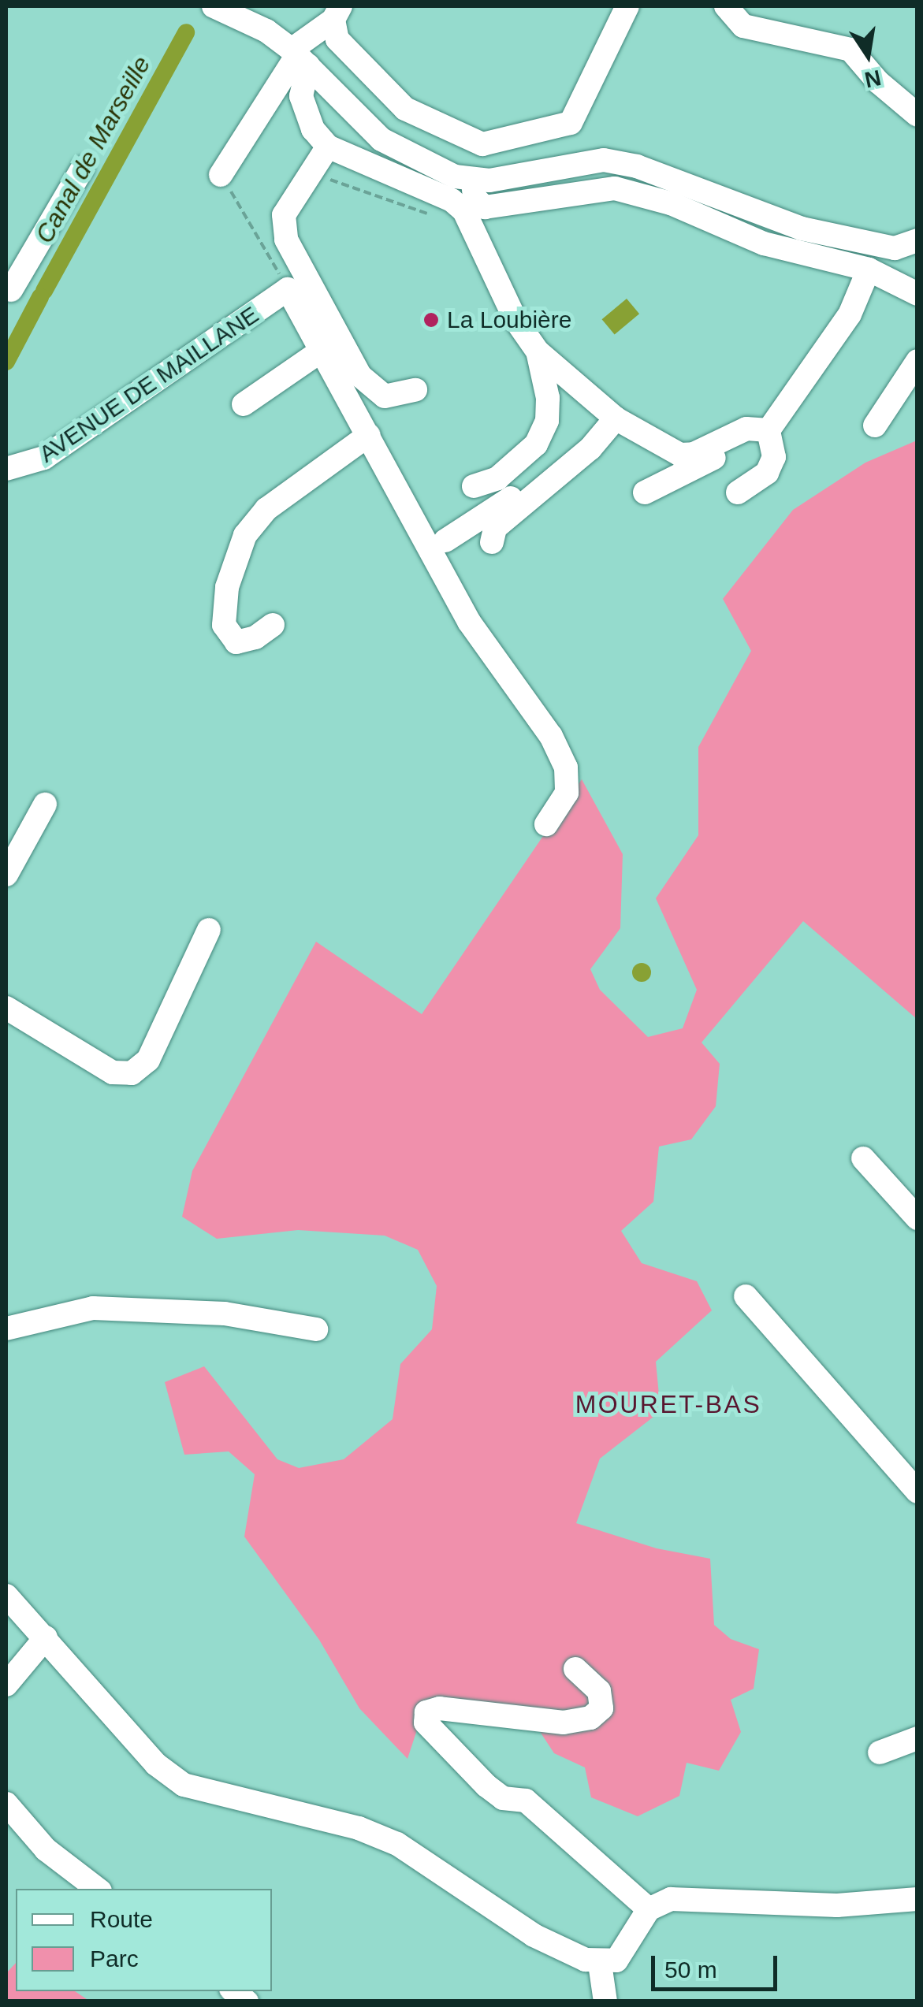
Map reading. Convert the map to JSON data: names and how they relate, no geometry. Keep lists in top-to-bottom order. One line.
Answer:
{"streets":{"street":["AVENUE DE MAILLANE"]},"districts":["MOURET-BAS"],"water":["Canal de Marseille"],"places":["La Loubière"],"legend":["Route","Parc"],"scale_bar":"50 m","north":"bottom"}
